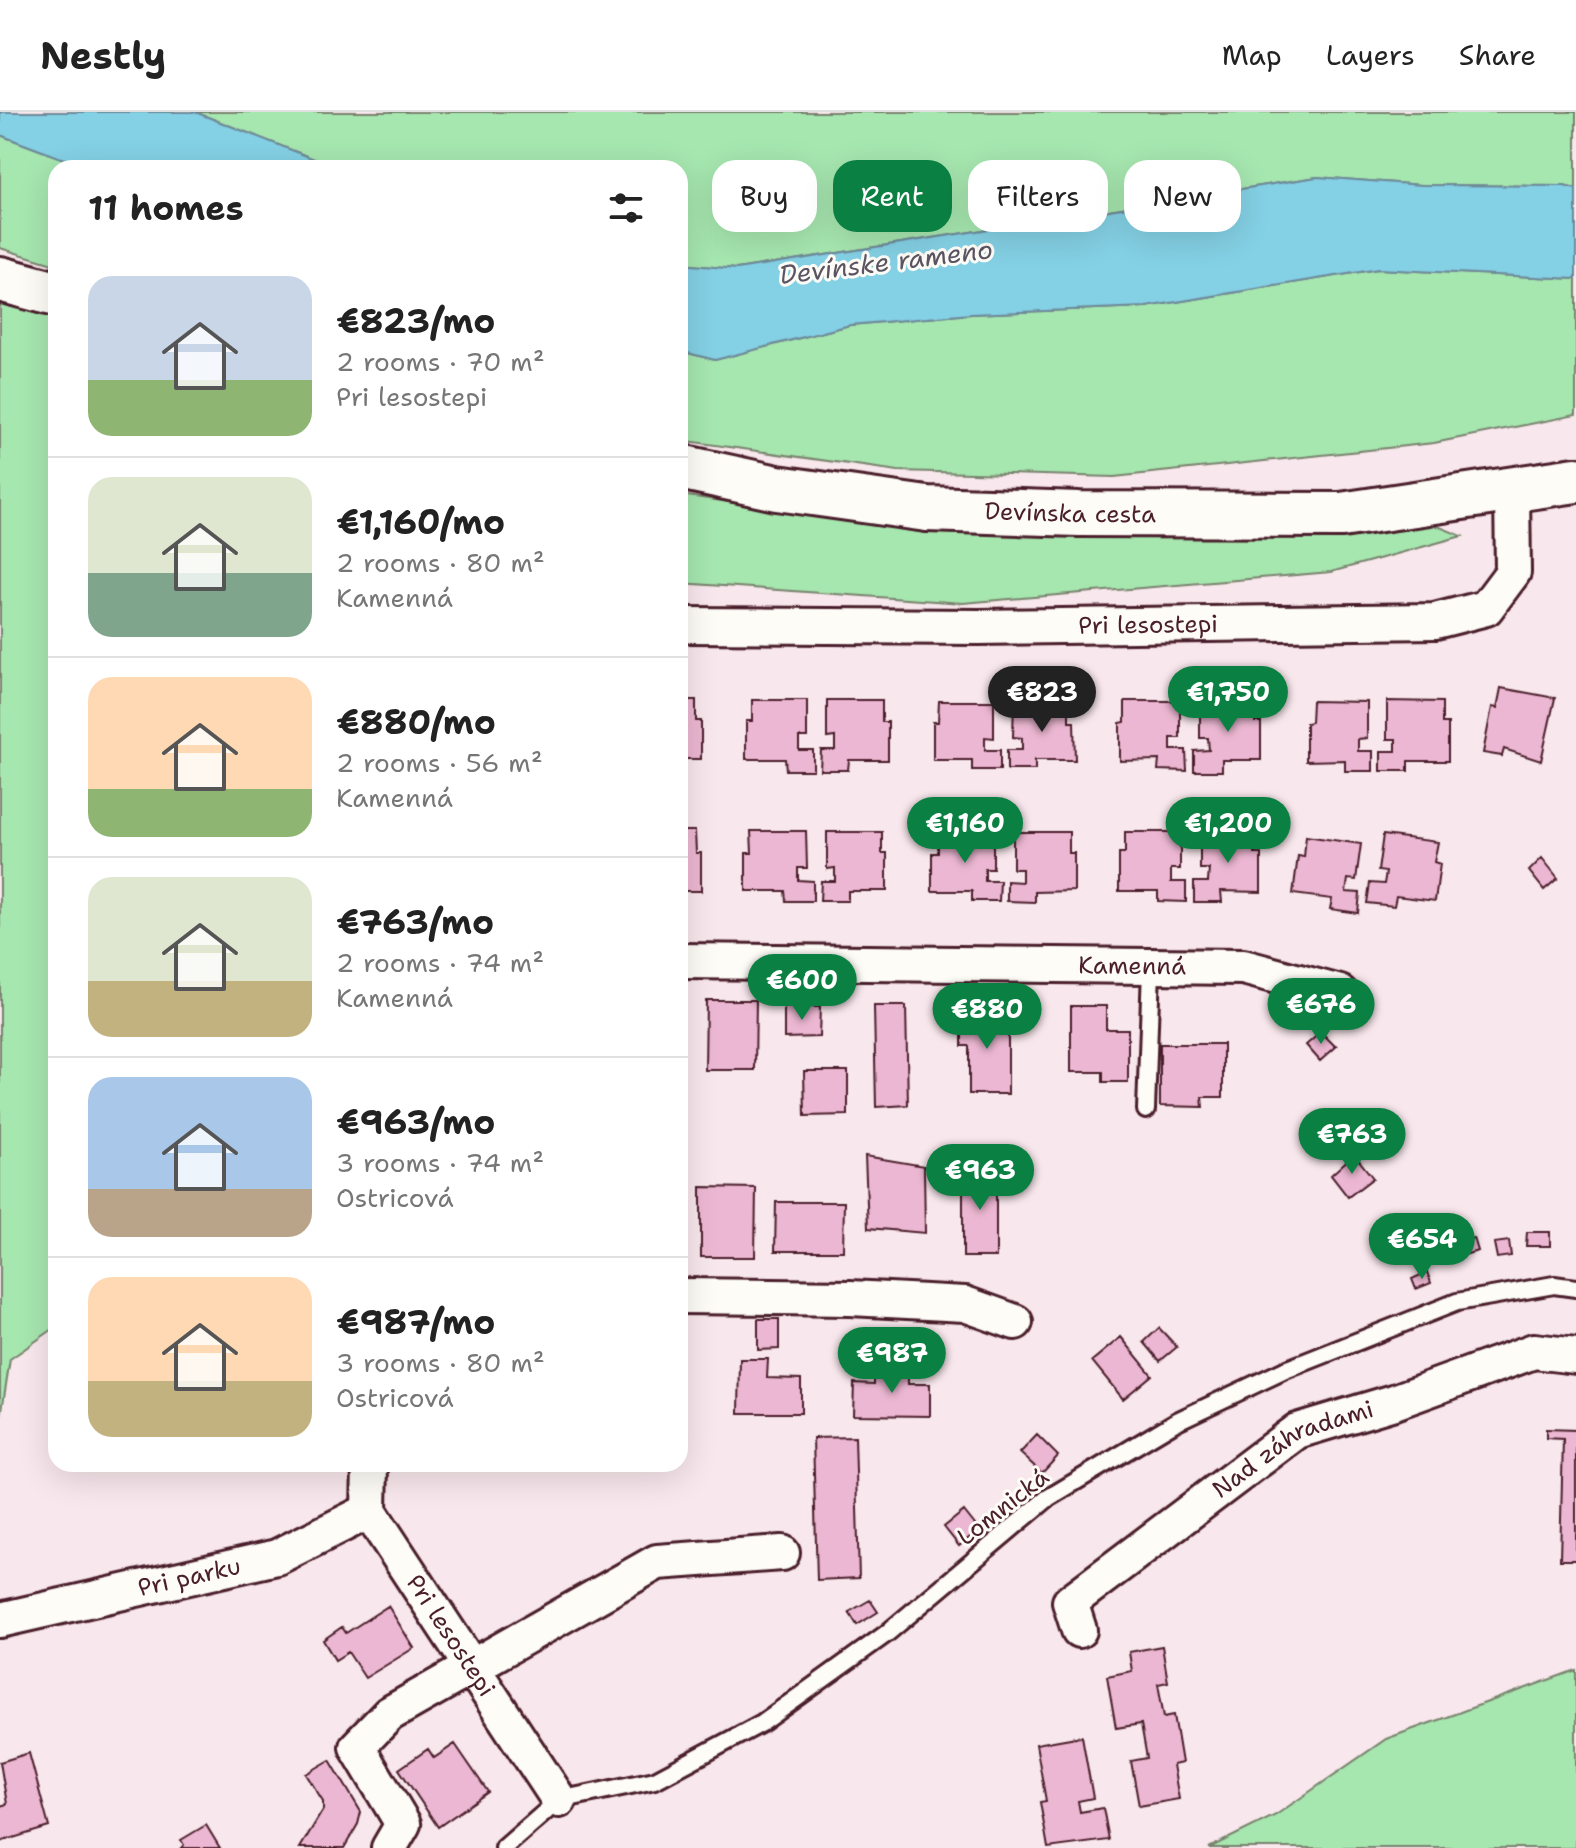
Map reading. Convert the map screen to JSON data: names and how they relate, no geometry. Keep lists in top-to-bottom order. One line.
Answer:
{"streets":{"street":["Devínska cesta","Pri lesostepi","Kamenná","Nad záhradami","Pri parku"],"lane":["Lomnická"]},"crossings":[["Devínska cesta","Pri lesostepi"],["Pri lesostepi","Lomnická"],["Pri lesostepi","Pri parku"]],"water":["Devínske rameno"],"page":{"header":"Nestly","nav":["Map","Layers","Share"],"chip":["Buy","Rent","Filters","New"],"heading":"11 homes","list":[{"name":"€823/mo","note":"2 rooms · 70 m² · Pri lesostepi"},{"name":"€1,160/mo","note":"2 rooms · 80 m² · Kamenná"},{"name":"€880/mo","note":"2 rooms · 56 m² · Kamenná"},{"name":"€763/mo","note":"2 rooms · 74 m² · Kamenná"},{"name":"€963/mo","note":"3 rooms · 74 m² · Ostricová"},{"name":"€987/mo","note":"3 rooms · 80 m² · Ostricová"}],"price":["€823","€1,750","€1,160","€1,200","€600","€676","€880","€763","€963","€654","€987"]}}
